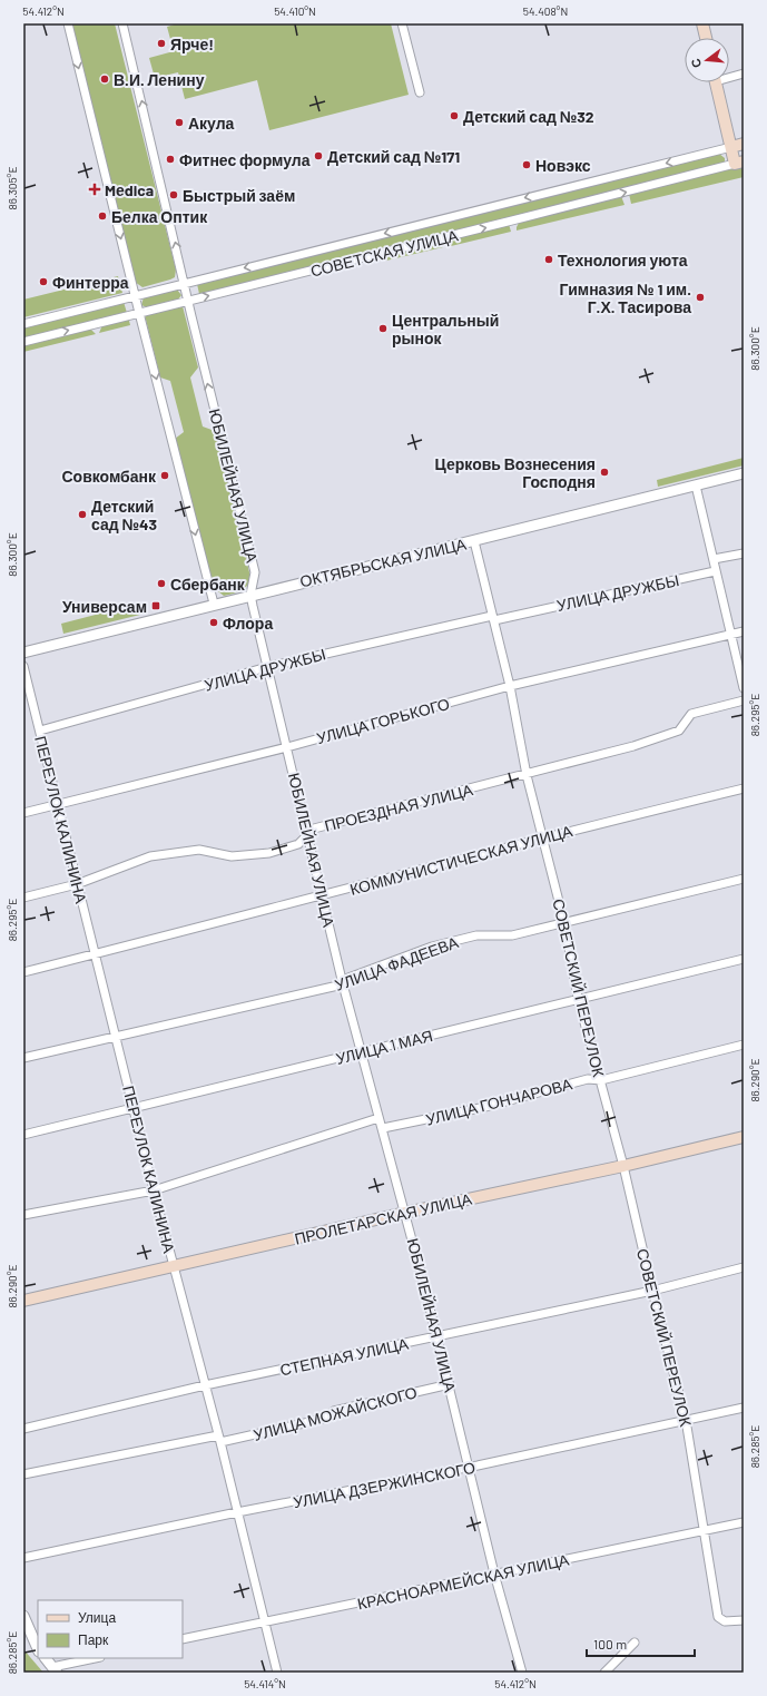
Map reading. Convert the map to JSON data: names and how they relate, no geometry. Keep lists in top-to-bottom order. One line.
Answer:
{"streets":{"main road":["СОВЕТСКАЯ УЛИЦА","ПРОЛЕТАРСКАЯ УЛИЦА"],"street":["ЮБИЛЕЙНАЯ УЛИЦА","ОКТЯБРЬСКАЯ УЛИЦА","УЛИЦА ДРУЖБЫ","УЛИЦА ГОРЬКОГО","ПРОЕЗДНАЯ УЛИЦА","ПЕРЕУЛОК КАЛИНИНА","КОММУНИСТИЧЕСКАЯ УЛИЦА","УЛИЦА ФАДЕЕВА","СОВЕТСКИЙ ПЕРЕУЛОК","УЛИЦА 1 МАЯ","УЛИЦА ГОНЧАРОВА","СТЕПНАЯ УЛИЦА","УЛИЦА МОЖАЙСКОГО","УЛИЦА ДЗЕРЖИНСКОГО","КРАСНОАРМЕЙСКАЯ УЛИЦА"]},"crossings":[["СОВЕТСКАЯ УЛИЦА","ЮБИЛЕЙНАЯ УЛИЦА"],["ЮБИЛЕЙНАЯ УЛИЦА","ОКТЯБРЬСКАЯ УЛИЦА"],["ЮБИЛЕЙНАЯ УЛИЦА","УЛИЦА ДРУЖБЫ"],["ЮБИЛЕЙНАЯ УЛИЦА","УЛИЦА ГОРЬКОГО"],["ЮБИЛЕЙНАЯ УЛИЦА","ПРОЕЗДНАЯ УЛИЦА"],["ЮБИЛЕЙНАЯ УЛИЦА","КОММУНИСТИЧЕСКАЯ УЛИЦА"],["ЮБИЛЕЙНАЯ УЛИЦА","УЛИЦА ФАДЕЕВА"],["ЮБИЛЕЙНАЯ УЛИЦА","УЛИЦА 1 МАЯ"],["ЮБИЛЕЙНАЯ УЛИЦА","УЛИЦА ГОНЧАРОВА"],["ЮБИЛЕЙНАЯ УЛИЦА","ПРОЛЕТАРСКАЯ УЛИЦА"],["ЮБИЛЕЙНАЯ УЛИЦА","СТЕПНАЯ УЛИЦА"],["ЮБИЛЕЙНАЯ УЛИЦА","УЛИЦА МОЖАЙСКОГО"],["ЮБИЛЕЙНАЯ УЛИЦА","УЛИЦА ДЗЕРЖИНСКОГО"],["ЮБИЛЕЙНАЯ УЛИЦА","КРАСНОАРМЕЙСКАЯ УЛИЦА"],["ОКТЯБРЬСКАЯ УЛИЦА","СОВЕТСКИЙ ПЕРЕУЛОК"],["УЛИЦА ДРУЖБЫ","ПЕРЕУЛОК КАЛИНИНА"],["УЛИЦА ДРУЖБЫ","СОВЕТСКИЙ ПЕРЕУЛОК"],["УЛИЦА ГОРЬКОГО","ПЕРЕУЛОК КАЛИНИНА"],["УЛИЦА ГОРЬКОГО","СОВЕТСКИЙ ПЕРЕУЛОК"],["ПРОЕЗДНАЯ УЛИЦА","ПЕРЕУЛОК КАЛИНИНА"],["ПРОЕЗДНАЯ УЛИЦА","СОВЕТСКИЙ ПЕРЕУЛОК"],["ПЕРЕУЛОК КАЛИНИНА","КОММУНИСТИЧЕСКАЯ УЛИЦА"],["ПЕРЕУЛОК КАЛИНИНА","УЛИЦА ФАДЕЕВА"],["ПЕРЕУЛОК КАЛИНИНА","УЛИЦА 1 МАЯ"],["ПЕРЕУЛОК КАЛИНИНА","ПРОЛЕТАРСКАЯ УЛИЦА"],["ПЕРЕУЛОК КАЛИНИНА","СТЕПНАЯ УЛИЦА"],["ПЕРЕУЛОК КАЛИНИНА","УЛИЦА МОЖАЙСКОГО"],["ПЕРЕУЛОК КАЛИНИНА","УЛИЦА ДЗЕРЖИНСКОГО"],["ПЕРЕУЛОК КАЛИНИНА","КРАСНОАРМЕЙСКАЯ УЛИЦА"],["КОММУНИСТИЧЕСКАЯ УЛИЦА","СОВЕТСКИЙ ПЕРЕУЛОК"],["УЛИЦА ФАДЕЕВА","СОВЕТСКИЙ ПЕРЕУЛОК"],["СОВЕТСКИЙ ПЕРЕУЛОК","УЛИЦА 1 МАЯ"],["СОВЕТСКИЙ ПЕРЕУЛОК","УЛИЦА ГОНЧАРОВА"],["СОВЕТСКИЙ ПЕРЕУЛОК","ПРОЛЕТАРСКАЯ УЛИЦА"],["СОВЕТСКИЙ ПЕРЕУЛОК","СТЕПНАЯ УЛИЦА"],["СОВЕТСКИЙ ПЕРЕУЛОК","УЛИЦА ДЗЕРЖИНСКОГО"],["СОВЕТСКИЙ ПЕРЕУЛОК","КРАСНОАРМЕЙСКАЯ УЛИЦА"]],"places":{"other":["Ярче!","В.И. Ленину","Детский сад №32","Акула","Детский сад №171","Фитнес формула","Новэкс","Быстрый заём","Белка Оптик","Технология уюта","Финтерра","Гимназия № 1 им. Г.Х. Тасирова","Центральный рынок","Церковь Вознесения Господня","Совкомбанк","Детский сад №43","Сбербанк","Флора"],"health":["Mеdica"],"transit":["Универсам"]},"legend":["Улица","Парк"],"scale_bar":"100 m","north":"left","coordinates":["54.412°N","54.410°N","54.408°N","86.305°E","86.300°E","86.295°E","86.290°E","86.285°E","54.414°N"]}
